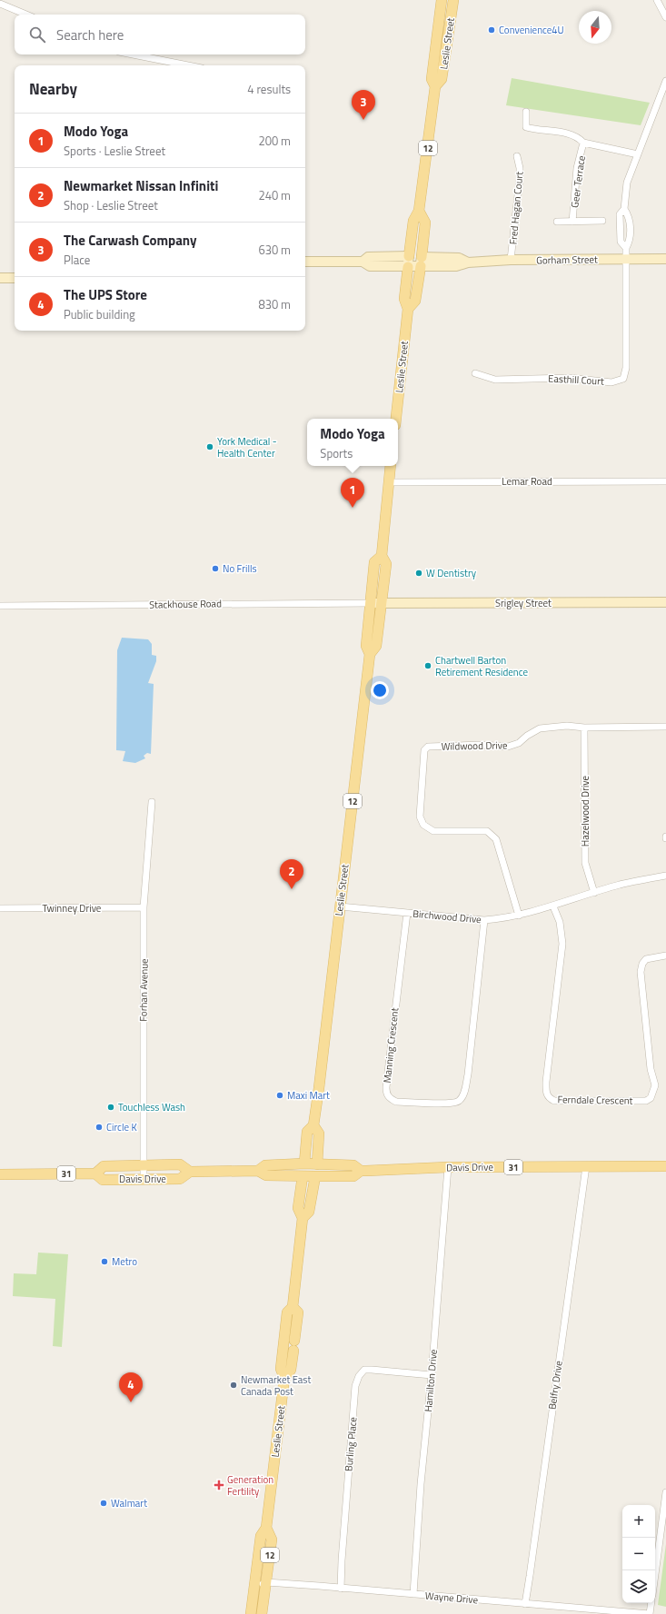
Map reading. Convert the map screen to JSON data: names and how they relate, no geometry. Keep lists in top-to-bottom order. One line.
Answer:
{"streets":{"main road":["Leslie Street","12","Davis Drive","31"],"street":["Geer Terrace","Fred Hagan Court","Gorham Street","Easthill Court","Lemar Road","Srigley Street","Stackhouse Road","Wildwood Drive","Hazelwood Drive","Twinney Drive","Birchwood Drive","Forhan Avenue","Manning Crescent","Ferndale Crescent","Hamilton Drive","Belfry Drive","Burling Place","Wayne Drive"]},"crossings":[["Leslie Street","Gorham Street"],["Leslie Street","Lemar Road"],["Leslie Street","Srigley Street"],["Leslie Street","Stackhouse Road"],["Leslie Street","Birchwood Drive"],["Leslie Street","Davis Drive"],["Leslie Street","Wayne Drive"],["Fred Hagan Court","Gorham Street"],["Gorham Street","Easthill Court"],["Srigley Street","Stackhouse Road"],["Wildwood Drive","Hazelwood Drive"],["Wildwood Drive","Birchwood Drive"],["Hazelwood Drive","Birchwood Drive"],["Twinney Drive","Forhan Avenue"],["Birchwood Drive","Manning Crescent"],["Birchwood Drive","Ferndale Crescent"],["Forhan Avenue","Davis Drive"],["Davis Drive","Hamilton Drive"],["Davis Drive","Belfry Drive"],["Hamilton Drive","Burling Place"],["Hamilton Drive","Wayne Drive"],["Belfry Drive","Wayne Drive"],["Burling Place","Wayne Drive"]],"places":{"other":["Convenience4U","York Medical - Health Center","No Frills","W Dentistry","Chartwell Barton Retirement Residence","Maxi Mart","Touchless Wash","Circle K","Metro","Newmarket East Canada Post","Walmart"],"health":["Generation Fertility"]},"north":"bottom","page":{"search":"Search here","heading":["Nearby","4 results"],"pins":["3","1","2","4"],"list":[{"mark":"1","name":"Modo Yoga","note":"Sports · Leslie Street","value":"200 m"},{"mark":"2","name":"Newmarket Nissan Infiniti","note":"Shop · Leslie Street","value":"240 m"},{"mark":"3","name":"The Carwash Company","note":"Place","value":"630 m"},{"mark":"4","name":"The UPS Store","note":"Public building","value":"830 m"}],"popup":["Modo Yoga","Sports"],"map_buttons":["+","−"]}}
